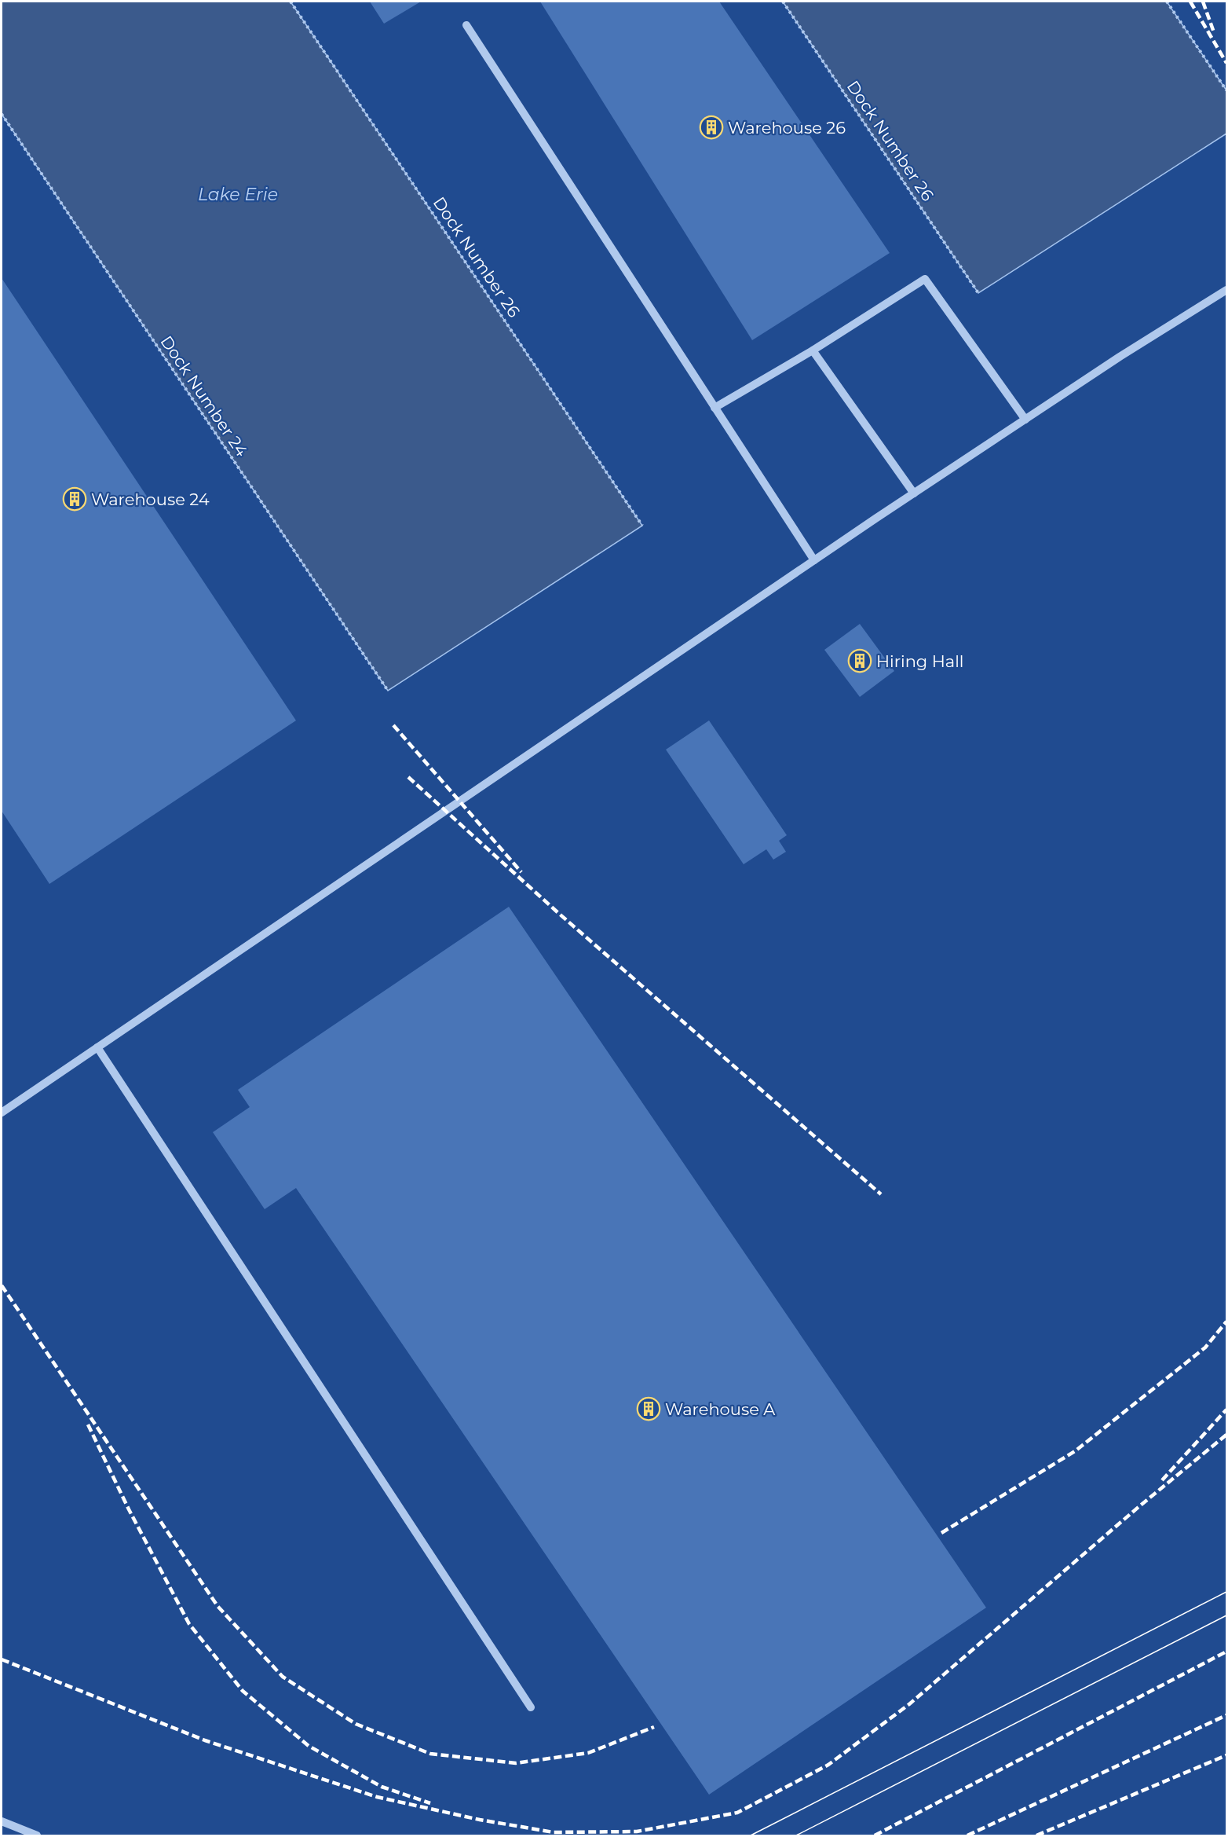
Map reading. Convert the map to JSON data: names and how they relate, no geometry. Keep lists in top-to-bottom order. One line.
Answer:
{"streets":{"path":["Dock Number 26","Dock Number 24"]},"water":["Lake Erie"],"places":{"building":["Warehouse 26","Warehouse 24","Hiring Hall","Warehouse A"]}}
